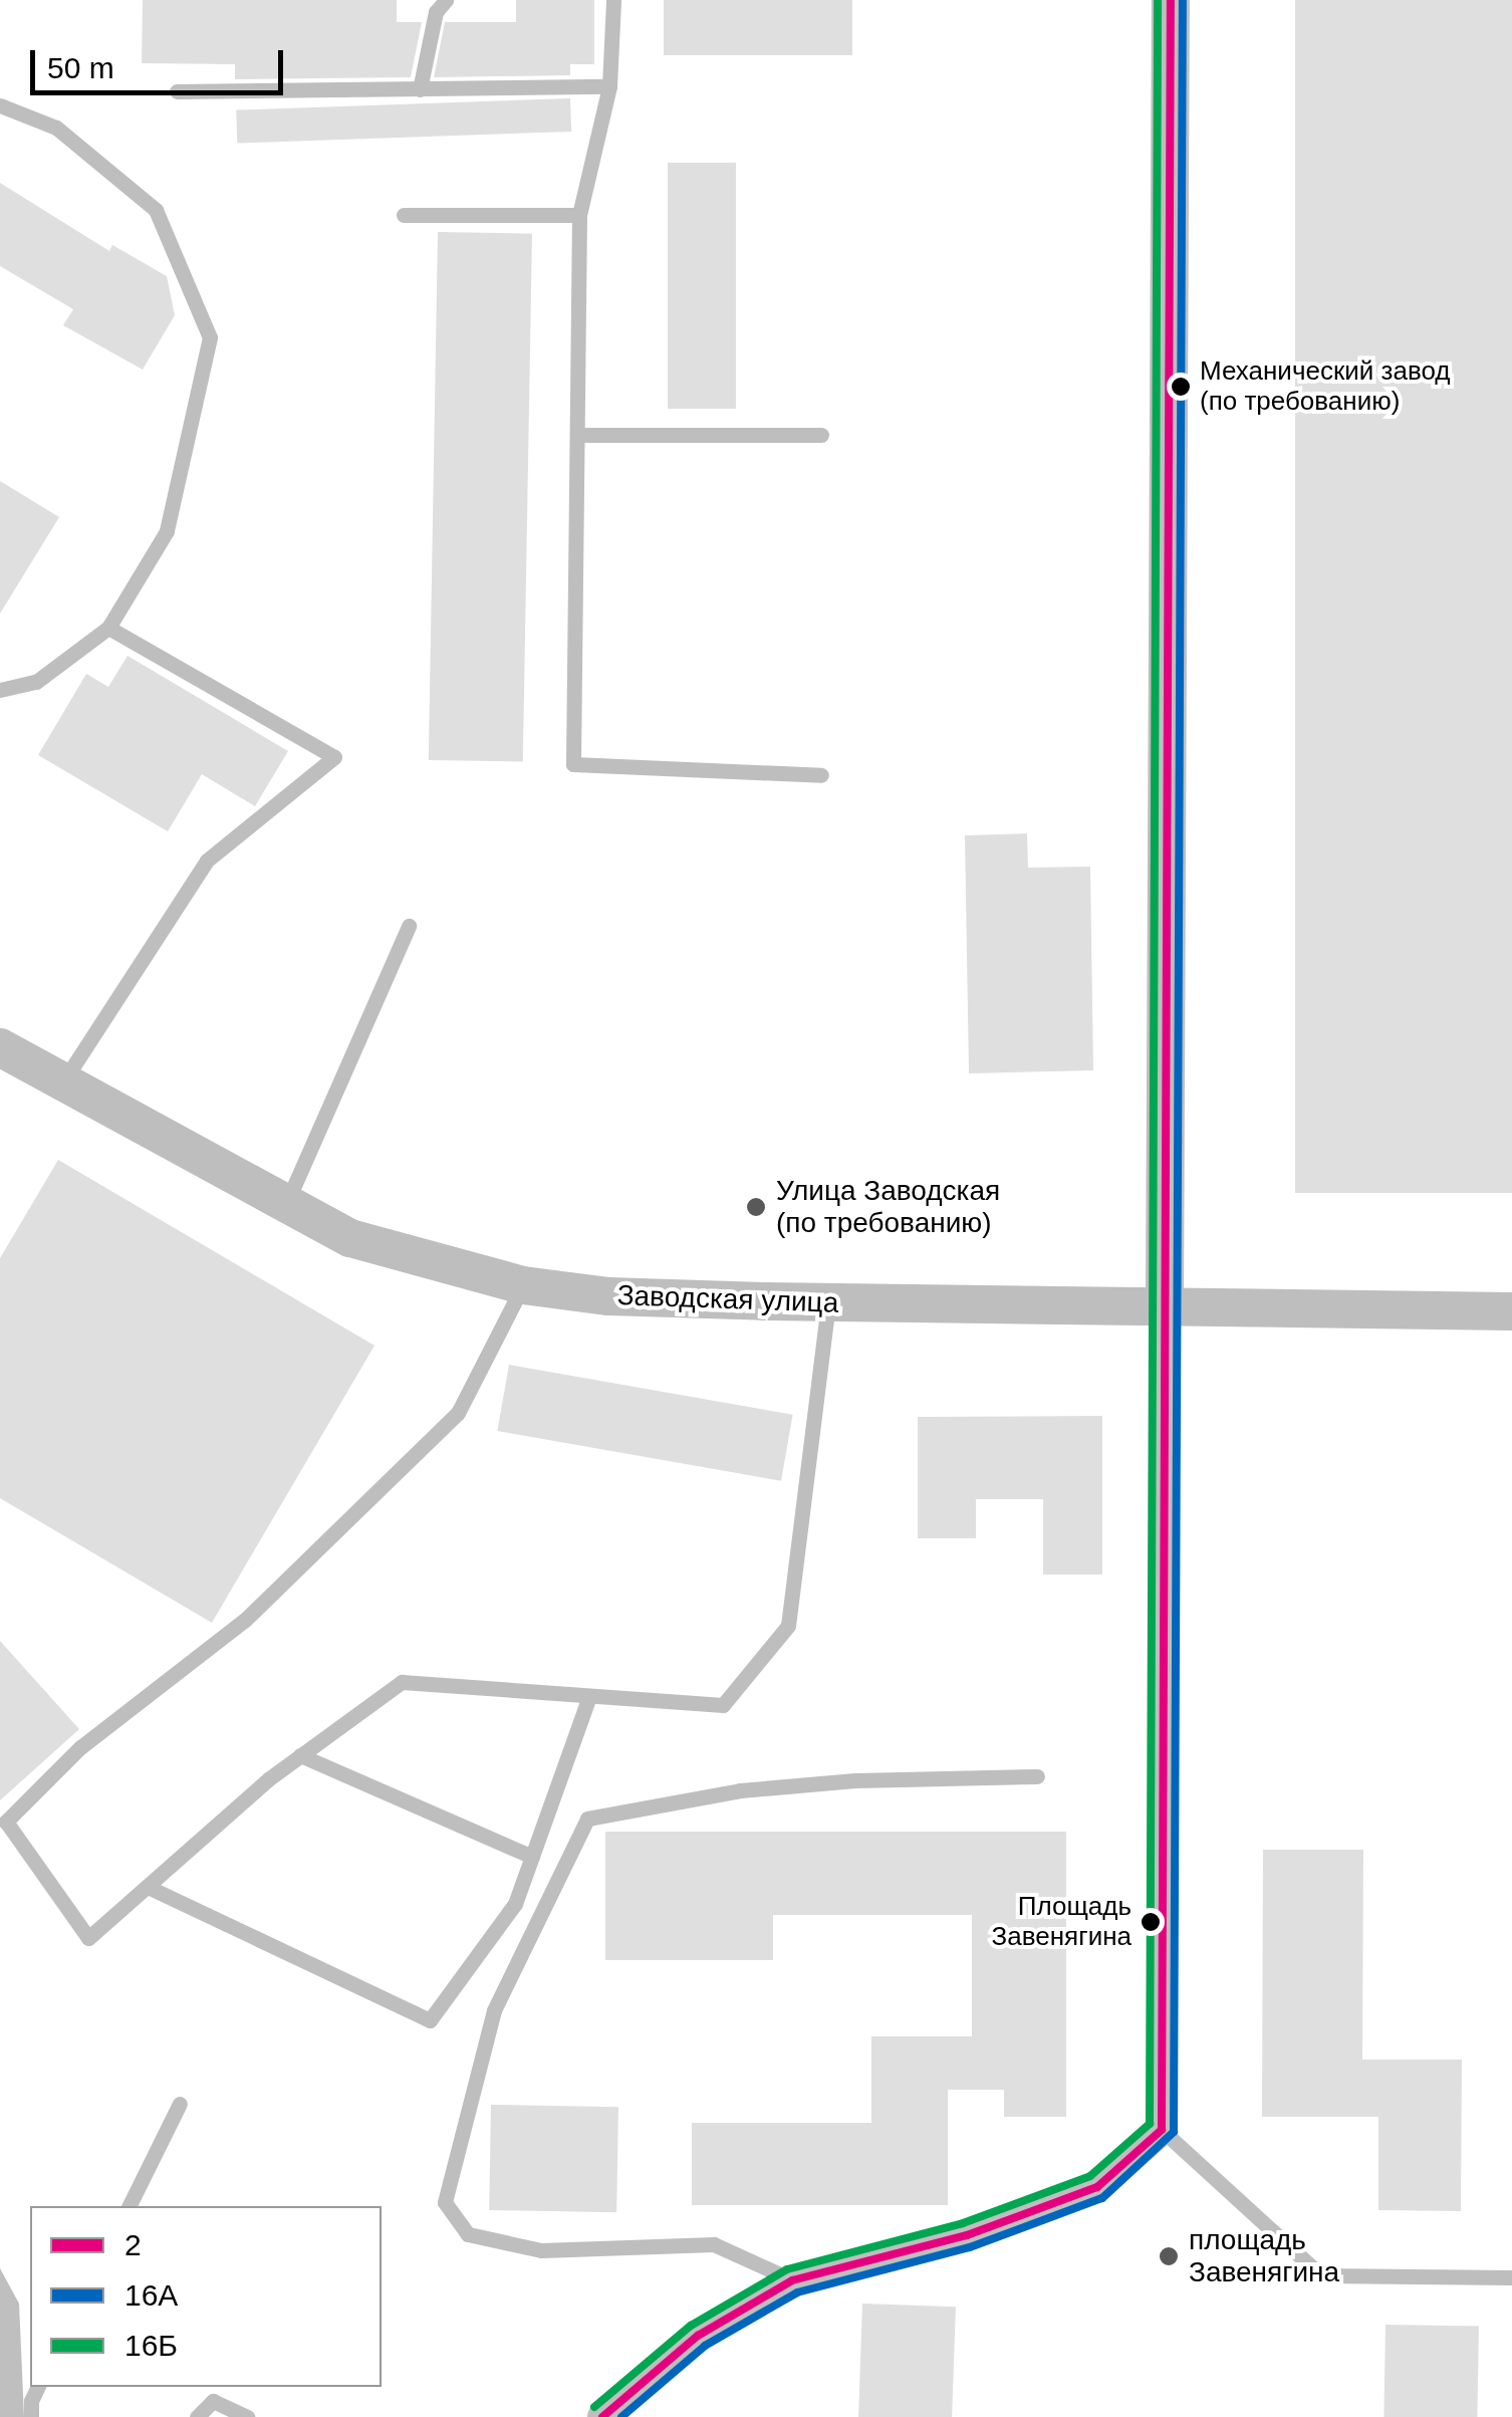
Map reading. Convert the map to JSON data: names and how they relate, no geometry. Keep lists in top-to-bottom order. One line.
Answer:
{"streets":{"street":["Заводская улица"]},"places":["Механический завод (по требованию)","Улица Заводская (по требованию)","Площадь Завенягина","площадь Завенягина"],"lines":["transit line 2","transit line 16А","transit line 16Б"],"legend":["2","16А","16Б"],"scale_bar":"50 m"}
